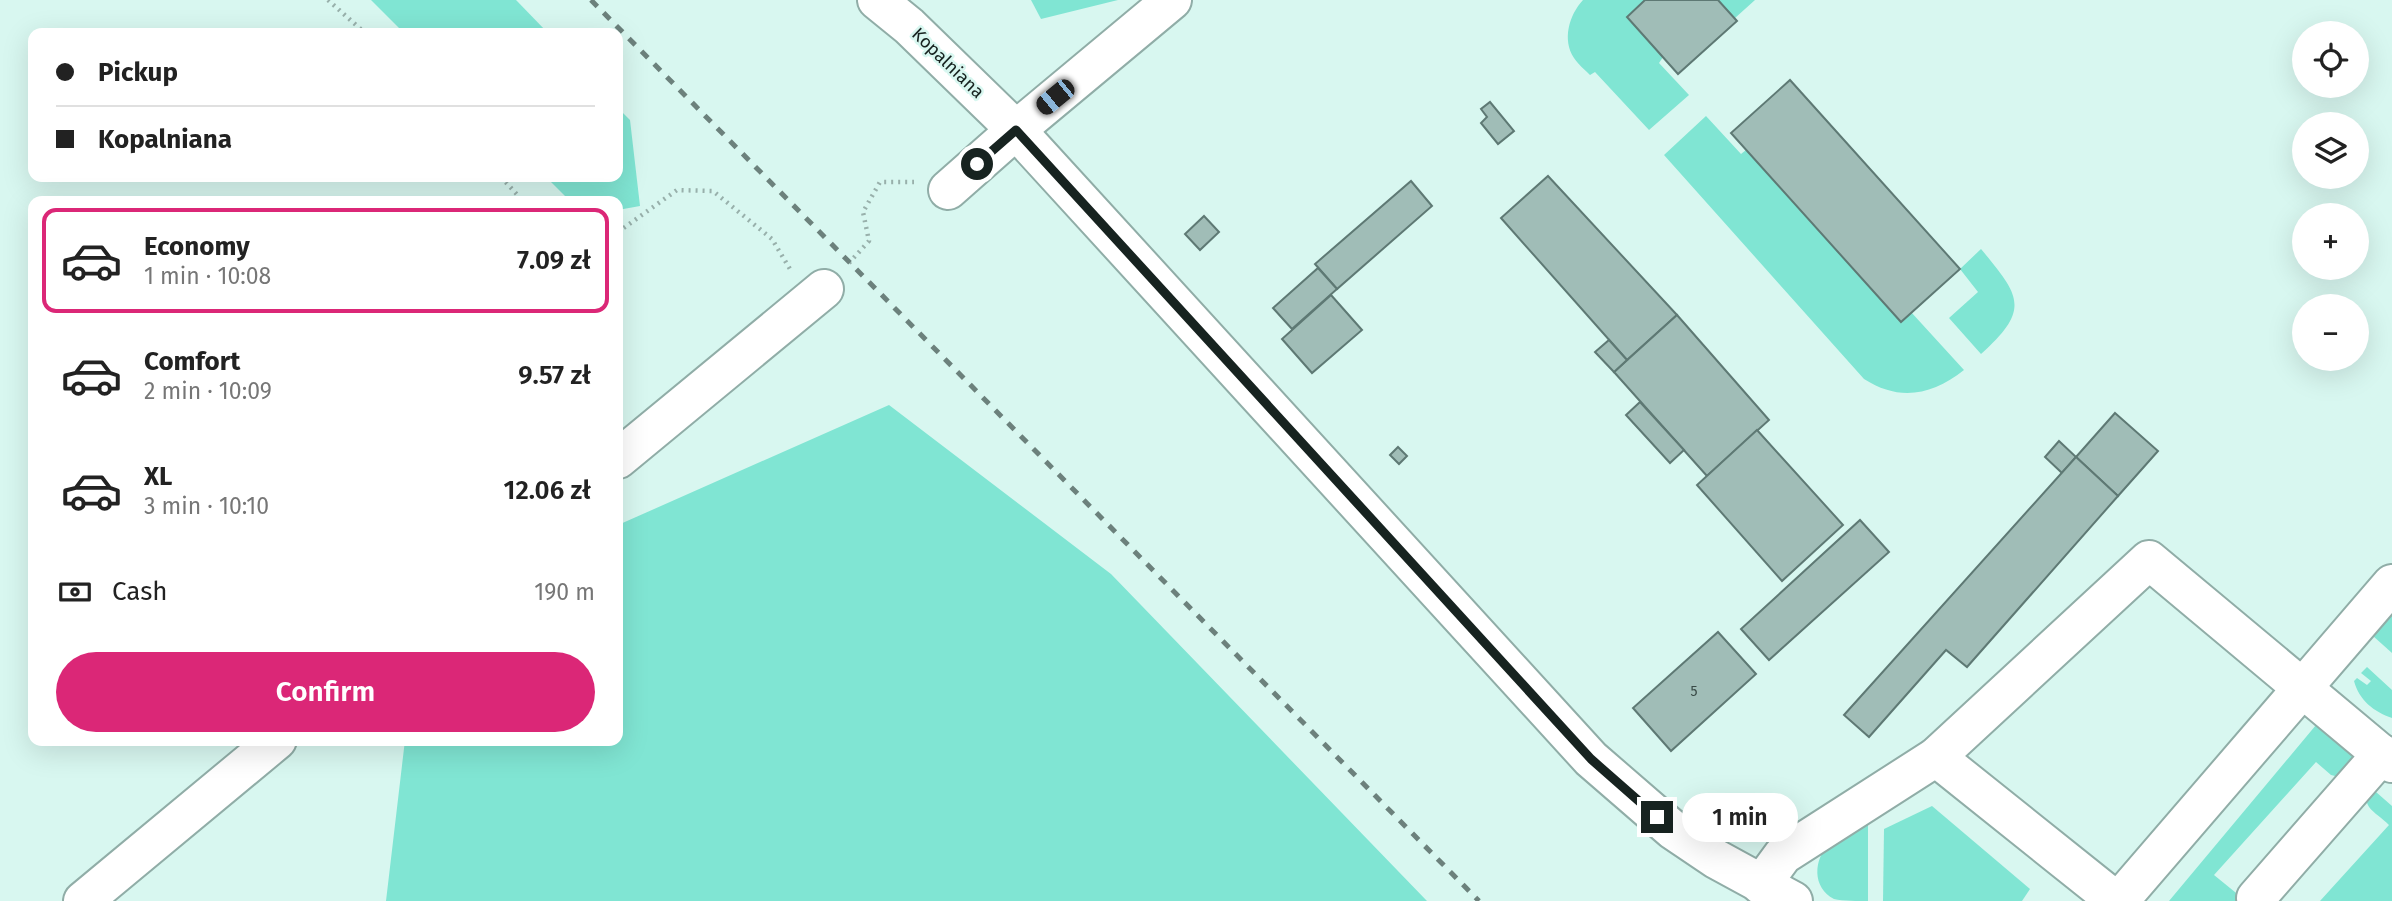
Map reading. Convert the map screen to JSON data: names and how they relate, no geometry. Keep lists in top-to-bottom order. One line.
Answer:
{"streets":{"street":["Kopalniana"]},"house_numbers":["5"],"page":{"map_buttons":["+","−"],"banner":["Pickup","Kopalniana"],"list":[{"name":"Economy","note":"1 min · 10:08","value":"7.09 zł"},{"name":"Comfort","note":"2 min · 10:09","value":"9.57 zł"},{"name":"XL","note":"3 min · 10:10","value":"12.06 zł"}],"pay":["Cash","190 m"],"buttons":"Confirm","bubble":"1 min"}}
